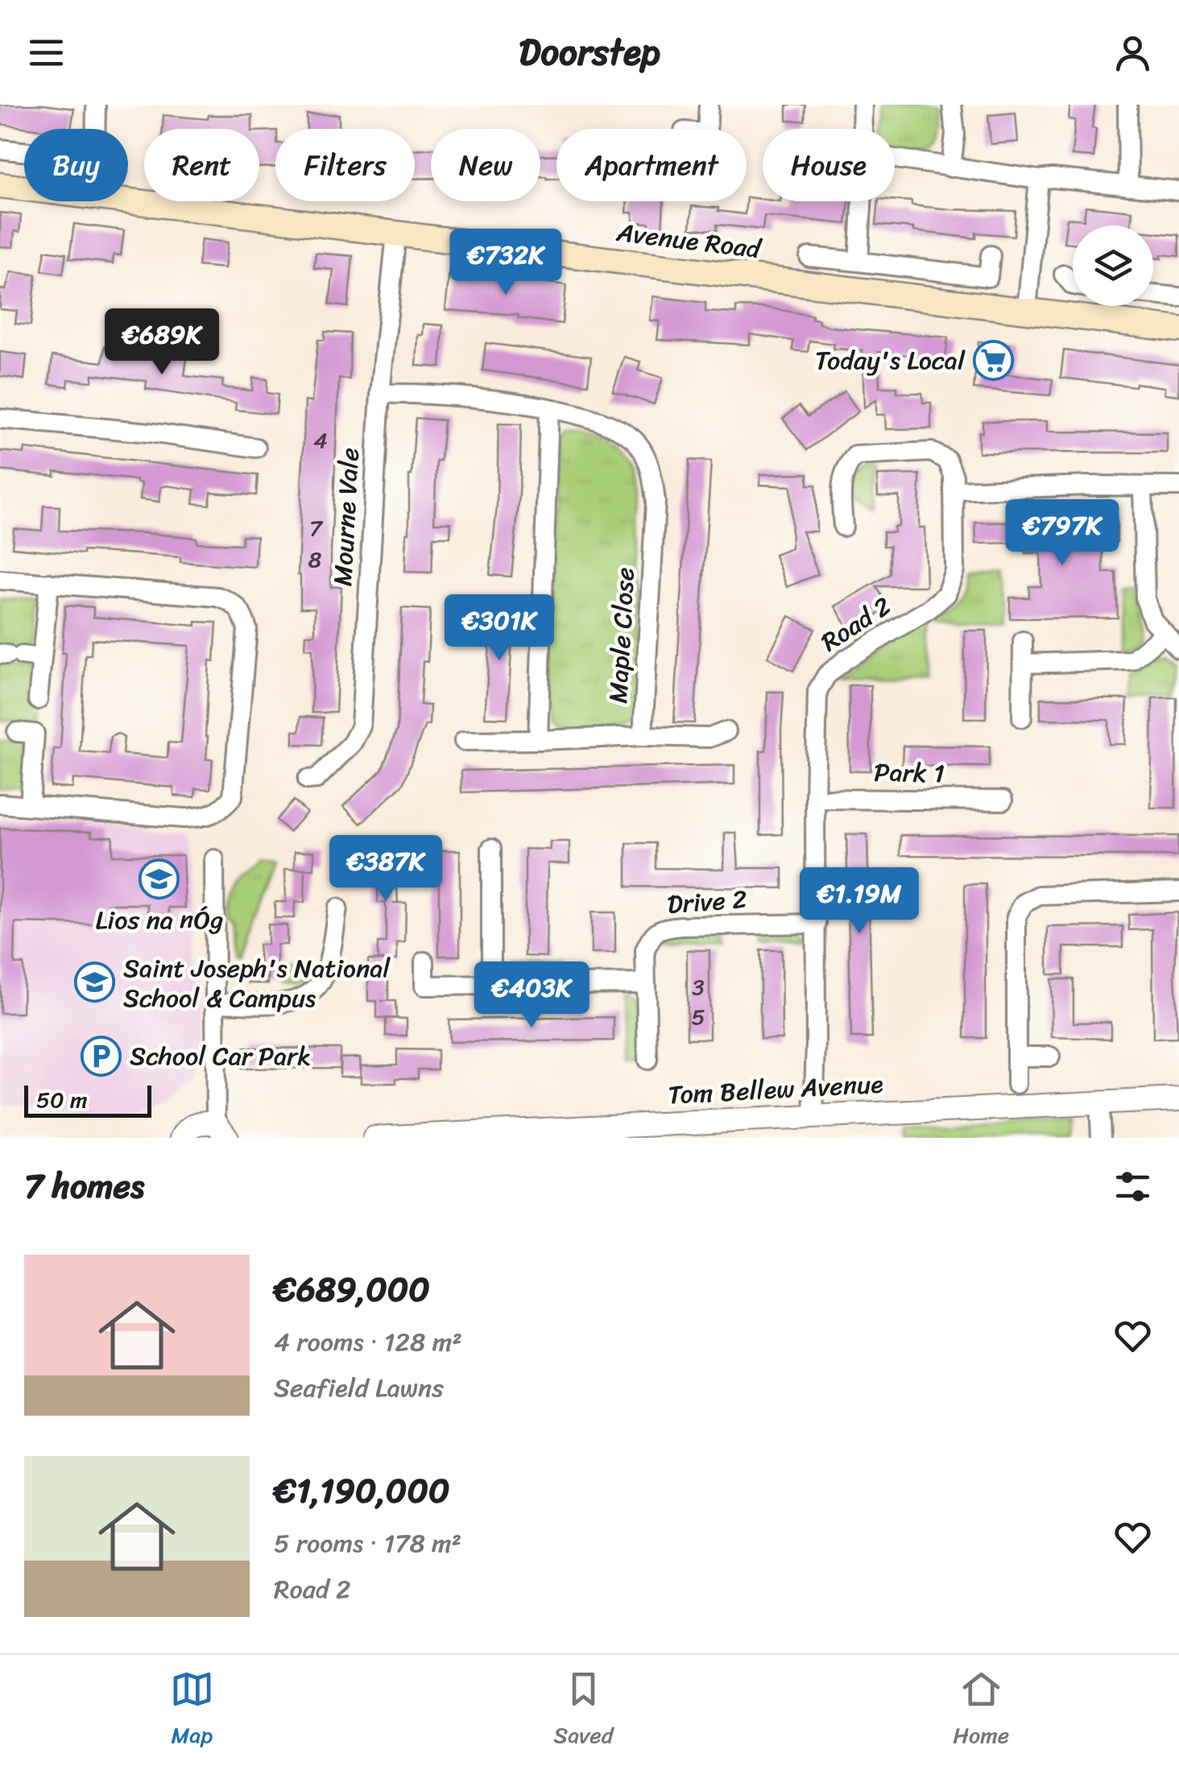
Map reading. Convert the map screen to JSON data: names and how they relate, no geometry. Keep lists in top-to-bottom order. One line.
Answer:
{"streets":{"main road":["Avenue Road"],"street":["Mourne Vale","Road 2","Maple Close","Park 1","Drive 2","Tom Bellew Avenue"]},"crossings":[["Avenue Road","Mourne Vale"],["Mourne Vale","Maple Close"],["Road 2","Park 1"],["Road 2","Drive 2"],["Road 2","Tom Bellew Avenue"]],"places":{"supermarket":["Today's Local"],"school or university":["Lios na nÓg","Saint Joseph's National School & Campus"],"parking":["School Car Park"]},"house_numbers":["4","7","8","3","5"],"scale_bar":"50 m","page":{"header":"Doorstep","chip":["Buy","Rent","Filters","New","Apartment","House"],"price":["€732K","€689K","€797K","€301K","€387K","€1.19M","€403K"],"scale":"50 m","heading":"7 homes","list":[{"name":"€689,000","note":"4 rooms · 128 m² · Seafield Lawns"},{"name":"€1,190,000","note":"5 rooms · 178 m² · Road 2"}],"tabs":["Map","Saved","Home"]}}
